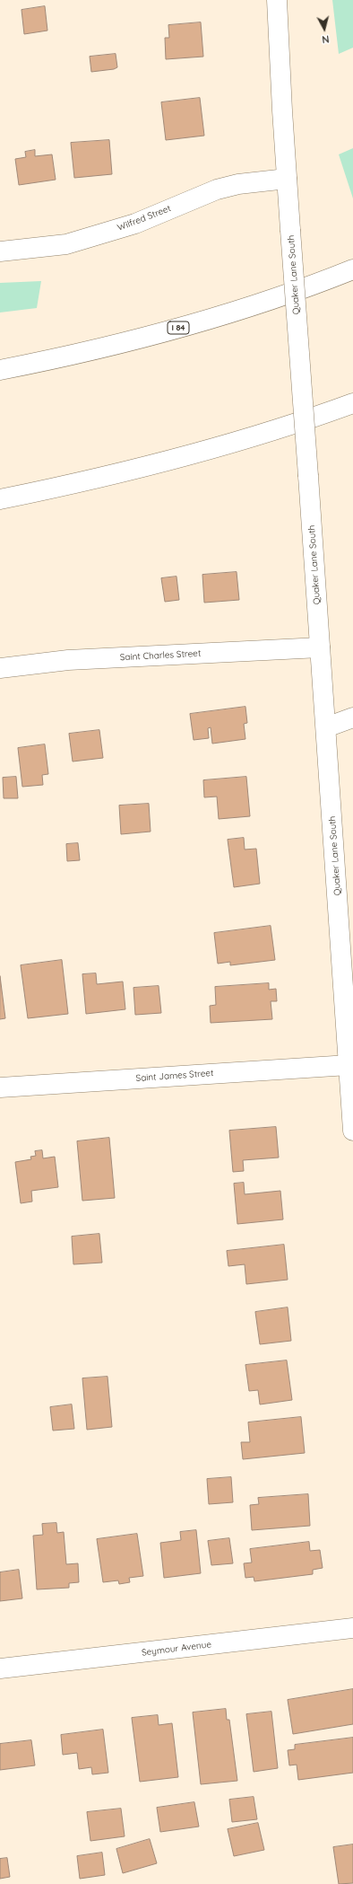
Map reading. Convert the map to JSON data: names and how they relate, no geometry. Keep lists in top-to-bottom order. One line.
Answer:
{"streets":{"main road":["Wilfred Street","Quaker Lane South","I 84","Saint Charles Street","Saint James Street","Seymour Avenue"]},"crossings":[["Wilfred Street","Quaker Lane South"],["Quaker Lane South","Saint Charles Street"],["Quaker Lane South","Saint James Street"]],"north":"bottom"}
